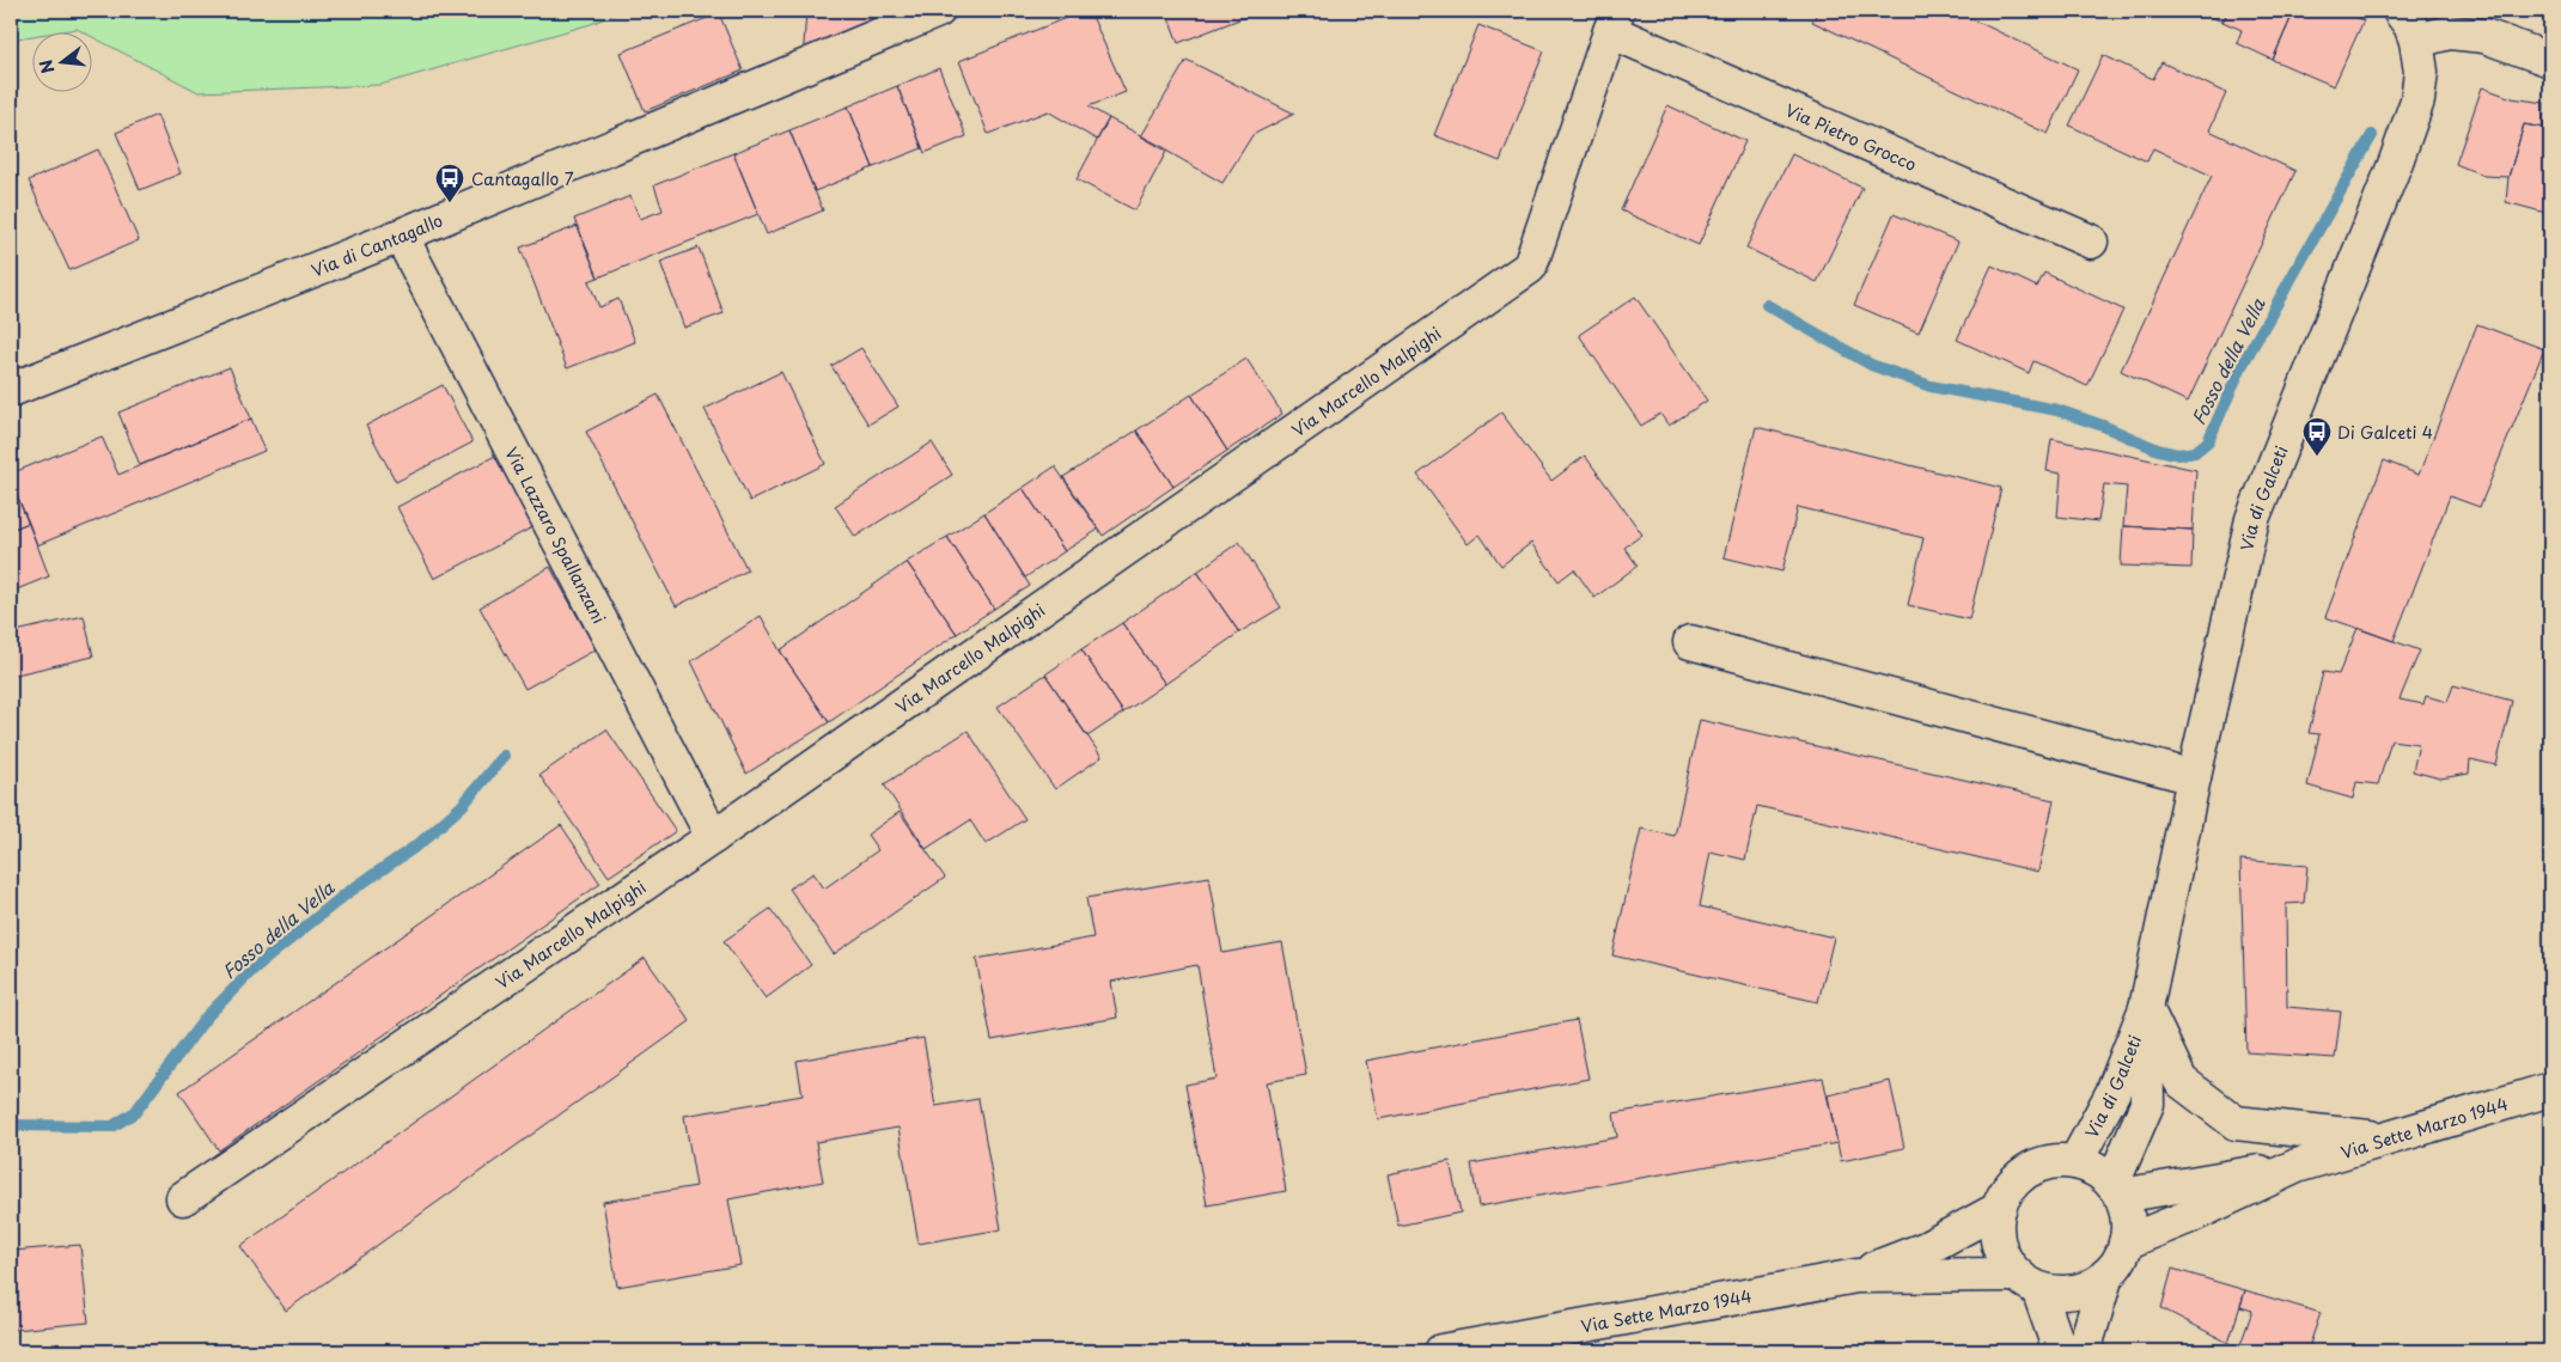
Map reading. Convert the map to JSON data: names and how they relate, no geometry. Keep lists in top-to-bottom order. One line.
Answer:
{"streets":{"street":["Via Pietro Grocco","Via di Cantagallo","Via Marcello Malpighi","Via di Galceti","Via Lazzaro Spallanzani","Via Sette Marzo 1944"]},"crossings":[["Via Pietro Grocco","Via Marcello Malpighi"],["Via di Cantagallo","Via Lazzaro Spallanzani"],["Via Marcello Malpighi","Via Lazzaro Spallanzani"],["Via di Galceti","Via Sette Marzo 1944"]],"water":["Fosso della Vella"],"places":{"bus stop":["Cantagallo 7","Di Galceti 4"]},"north":"left"}
